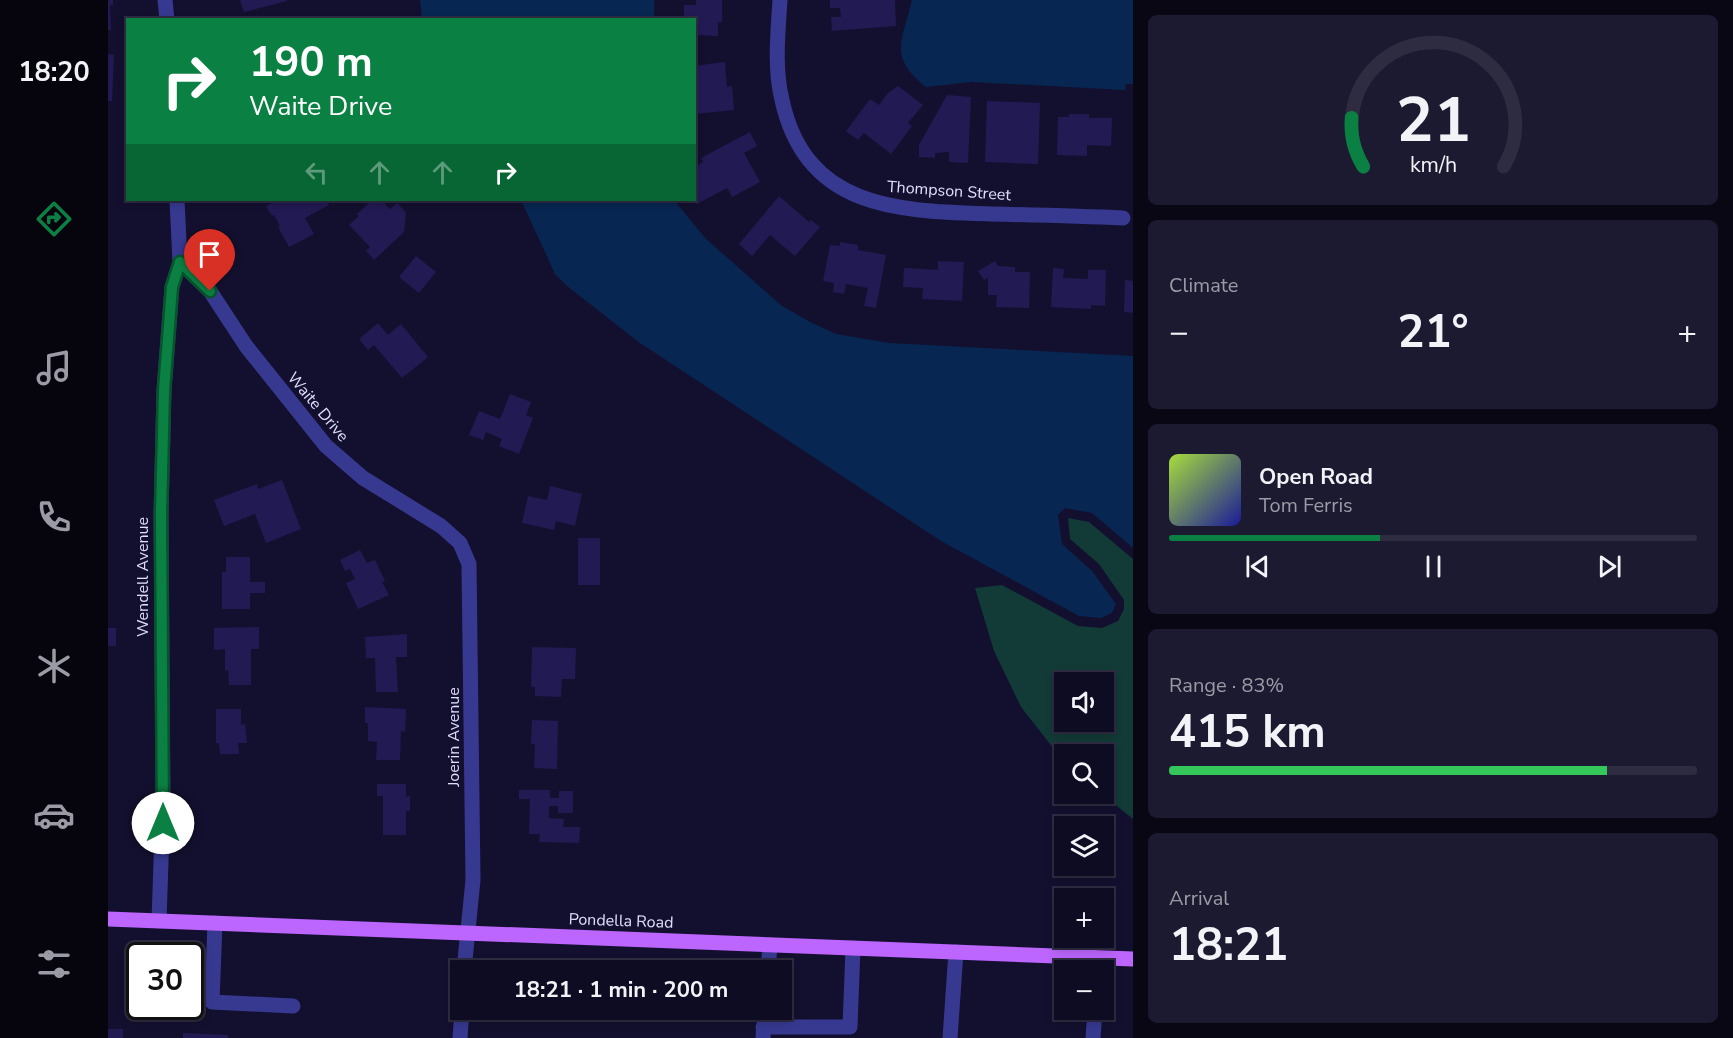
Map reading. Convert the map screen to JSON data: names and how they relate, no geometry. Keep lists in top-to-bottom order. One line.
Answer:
{"streets":{"main road":["Pondella Road"],"street":["Thompson Street","Waite Drive","Wendell Avenue","Joerin Avenue"]},"crossings":[["Waite Drive","Wendell Avenue"],["Waite Drive","Joerin Avenue"],["Wendell Avenue","Pondella Road"],["Joerin Avenue","Pondella Road"]],"page":{"tabs":"18:20","turn":["190 m","Waite Drive"],"tile":["Climate",["Range · 83%","415 km"],["Arrival","18:21"]],"heat":["−","21°","+"],"song":["Open Road","Tom Ferris"],"map_buttons":["+","−"],"limit":"30","trip":"18:21 · 1 min · 200 m","gauge":["21","km/h"]}}
